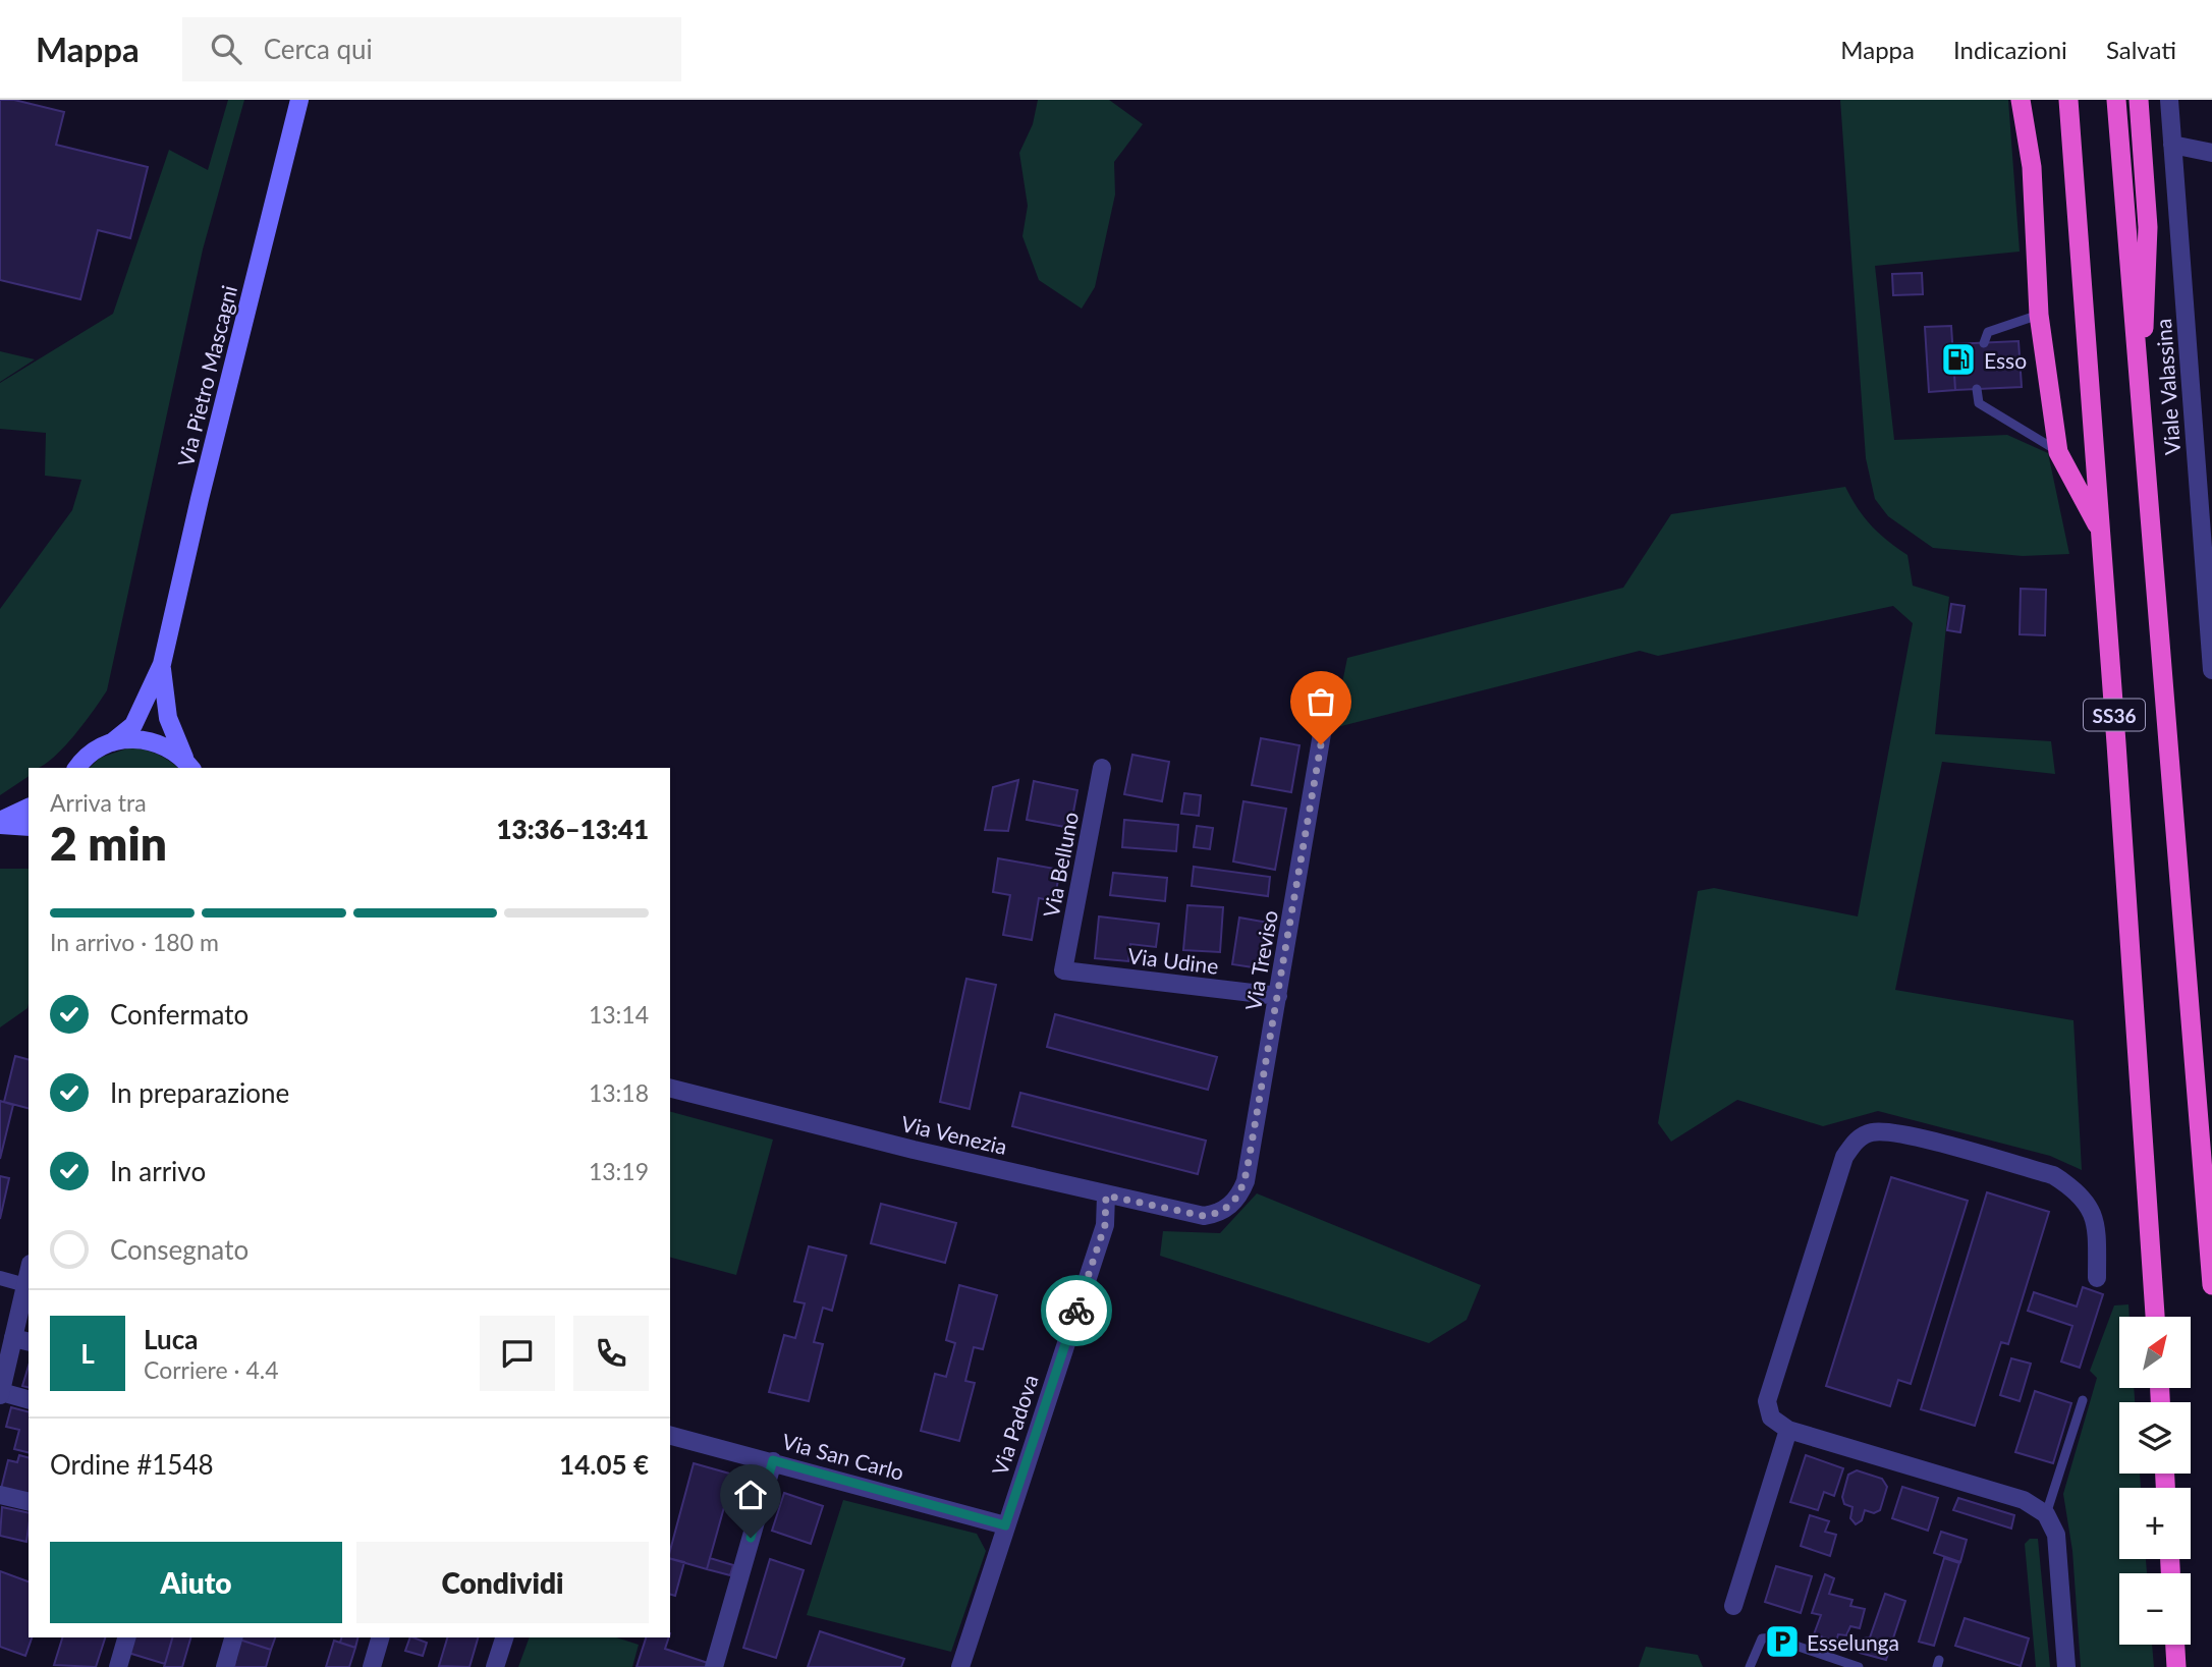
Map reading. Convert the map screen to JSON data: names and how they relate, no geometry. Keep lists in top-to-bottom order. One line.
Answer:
{"streets":{"highway":["SS36"],"main road":["Via Pietro Mascagni"],"street":["Viale Valassina","Via Belluno","Via Udine","Via Treviso","Via Venezia","Via Padova","Via San Carlo"]},"crossings":[["Via Belluno","Via Udine"],["Via Udine","Via Treviso"],["Via Treviso","Via Venezia"],["Via Venezia","Via Padova"],["Via Padova","Via San Carlo"]],"places":{"fuel station":["Esso"],"parking":["Esselunga"]},"north":"top right","page":{"header":"Mappa","search":"Cerca qui","nav":["Mappa","Indicazioni","Salvati"],"heading":["2 min","Arriva tra","13:36–13:41"],"panel":["Luca","Corriere · 4.4","Ordine #1548","14.05 €"],"bar":"In arrivo · 180 m","list":[["Confermato","13:14"],["In preparazione","13:18"],["In arrivo","13:19"],"Consegnato"],"round":"L","map_buttons":["+","−"],"buttons":["Aiuto","Condividi"]}}
